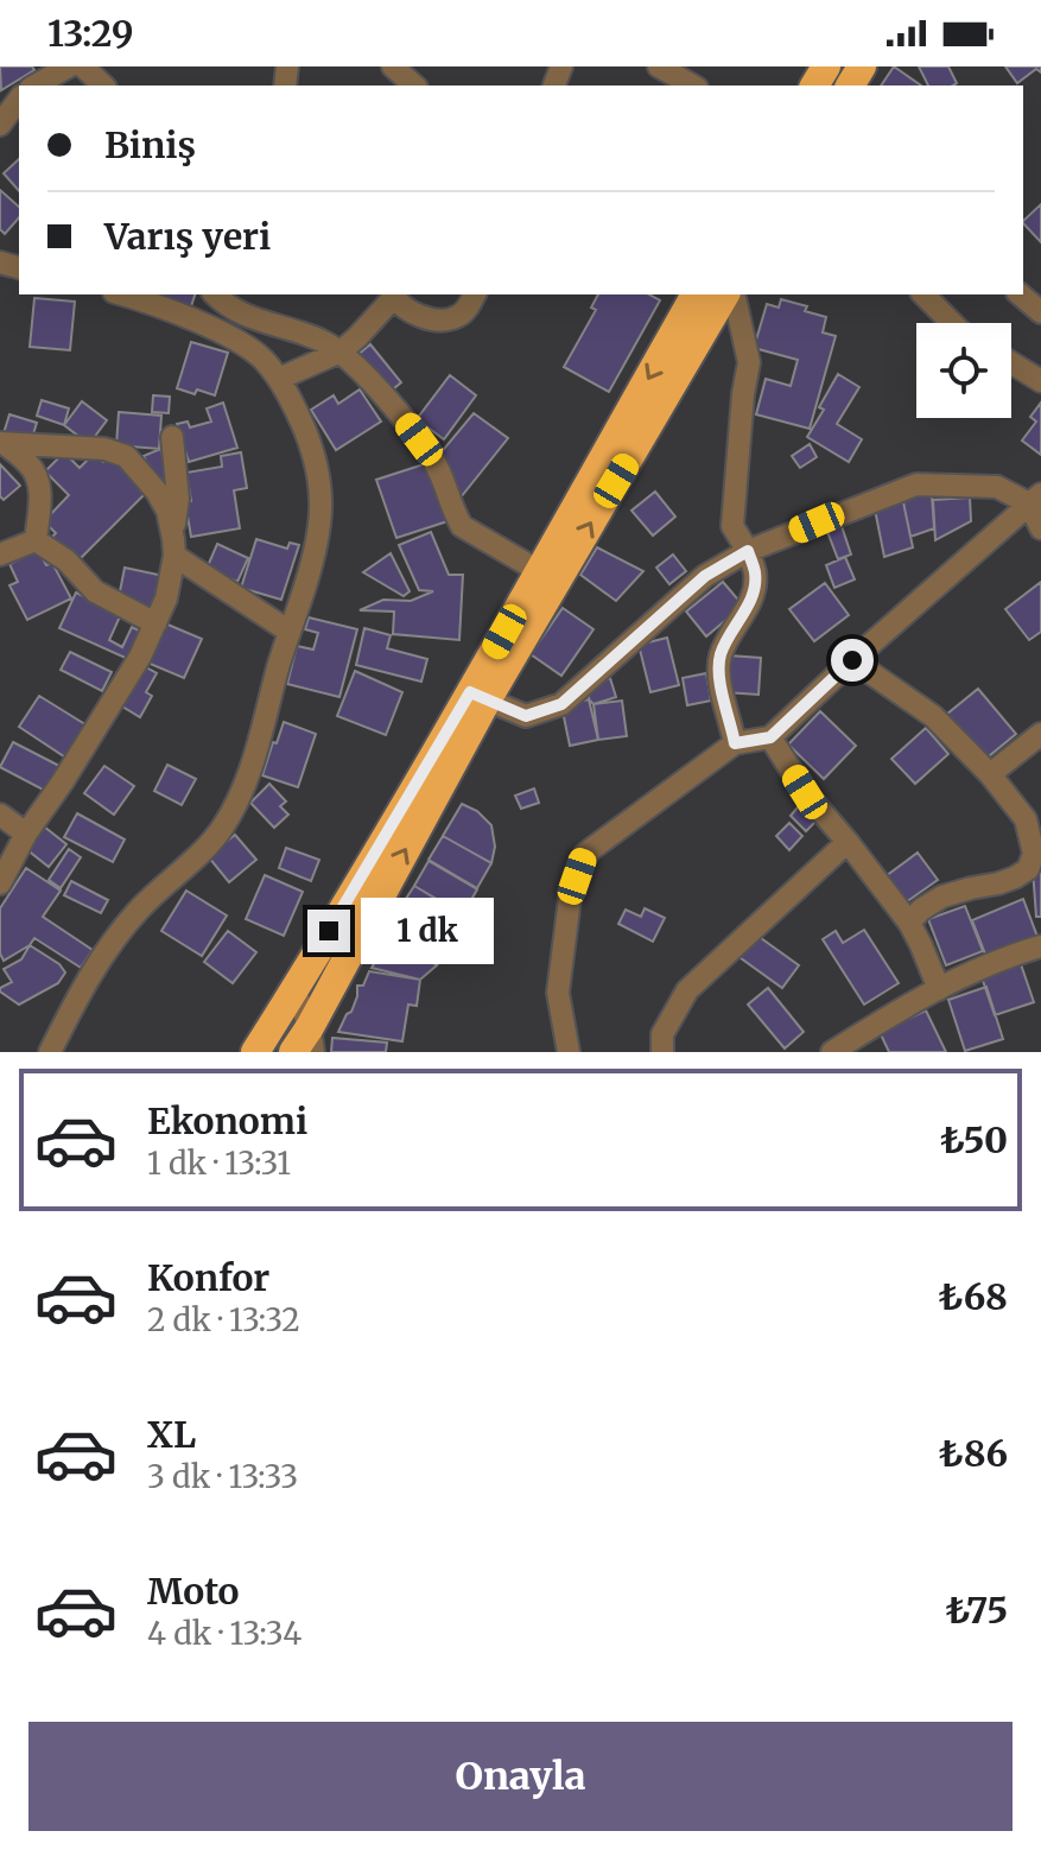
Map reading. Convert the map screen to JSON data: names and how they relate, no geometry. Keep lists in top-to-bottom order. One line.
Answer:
{"page":{"status":"13:29","banner":["Biniş","Varış yeri"],"bubble":"1 dk","list":[{"name":"Ekonomi","note":"1 dk · 13:31","value":"₺50"},{"name":"Konfor","note":"2 dk · 13:32","value":"₺68"},{"name":"XL","note":"3 dk · 13:33","value":"₺86"},{"name":"Moto","note":"4 dk · 13:34","value":"₺75"}],"buttons":"Onayla"}}
